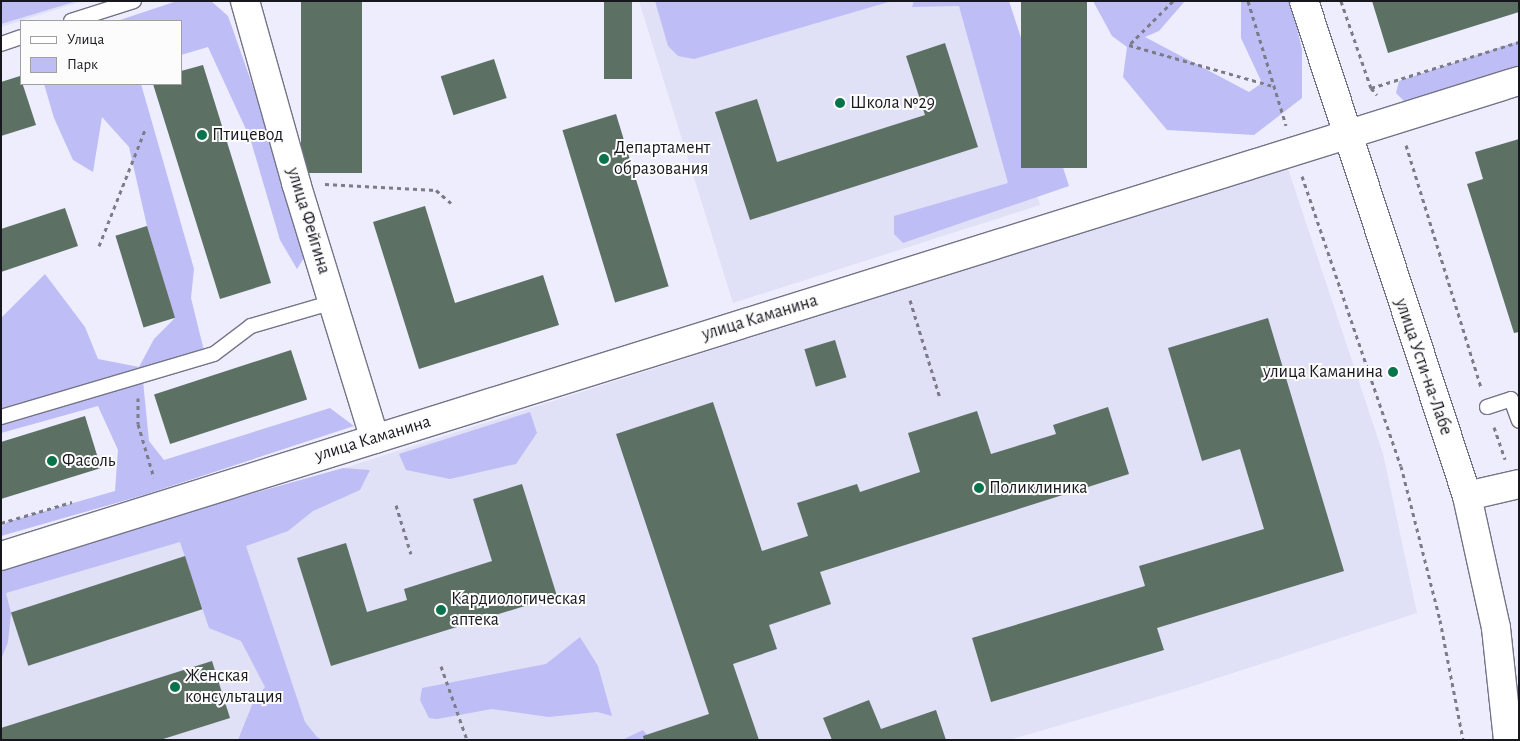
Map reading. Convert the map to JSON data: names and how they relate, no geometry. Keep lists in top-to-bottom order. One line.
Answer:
{"streets":{"street":["улица Фейгина","улица Каманина","улица Усти-на-Лабе"]},"crossings":[["улица Фейгина","улица Каманина"],["улица Каманина","улица Усти-на-Лабе"]],"places":["Школа №29","Птицевод","Департамент образования","улица Каманина","Фасоль","Поликлиника","Кардиологическая аптека","Женская консультация"],"legend":["Улица","Парк"]}
